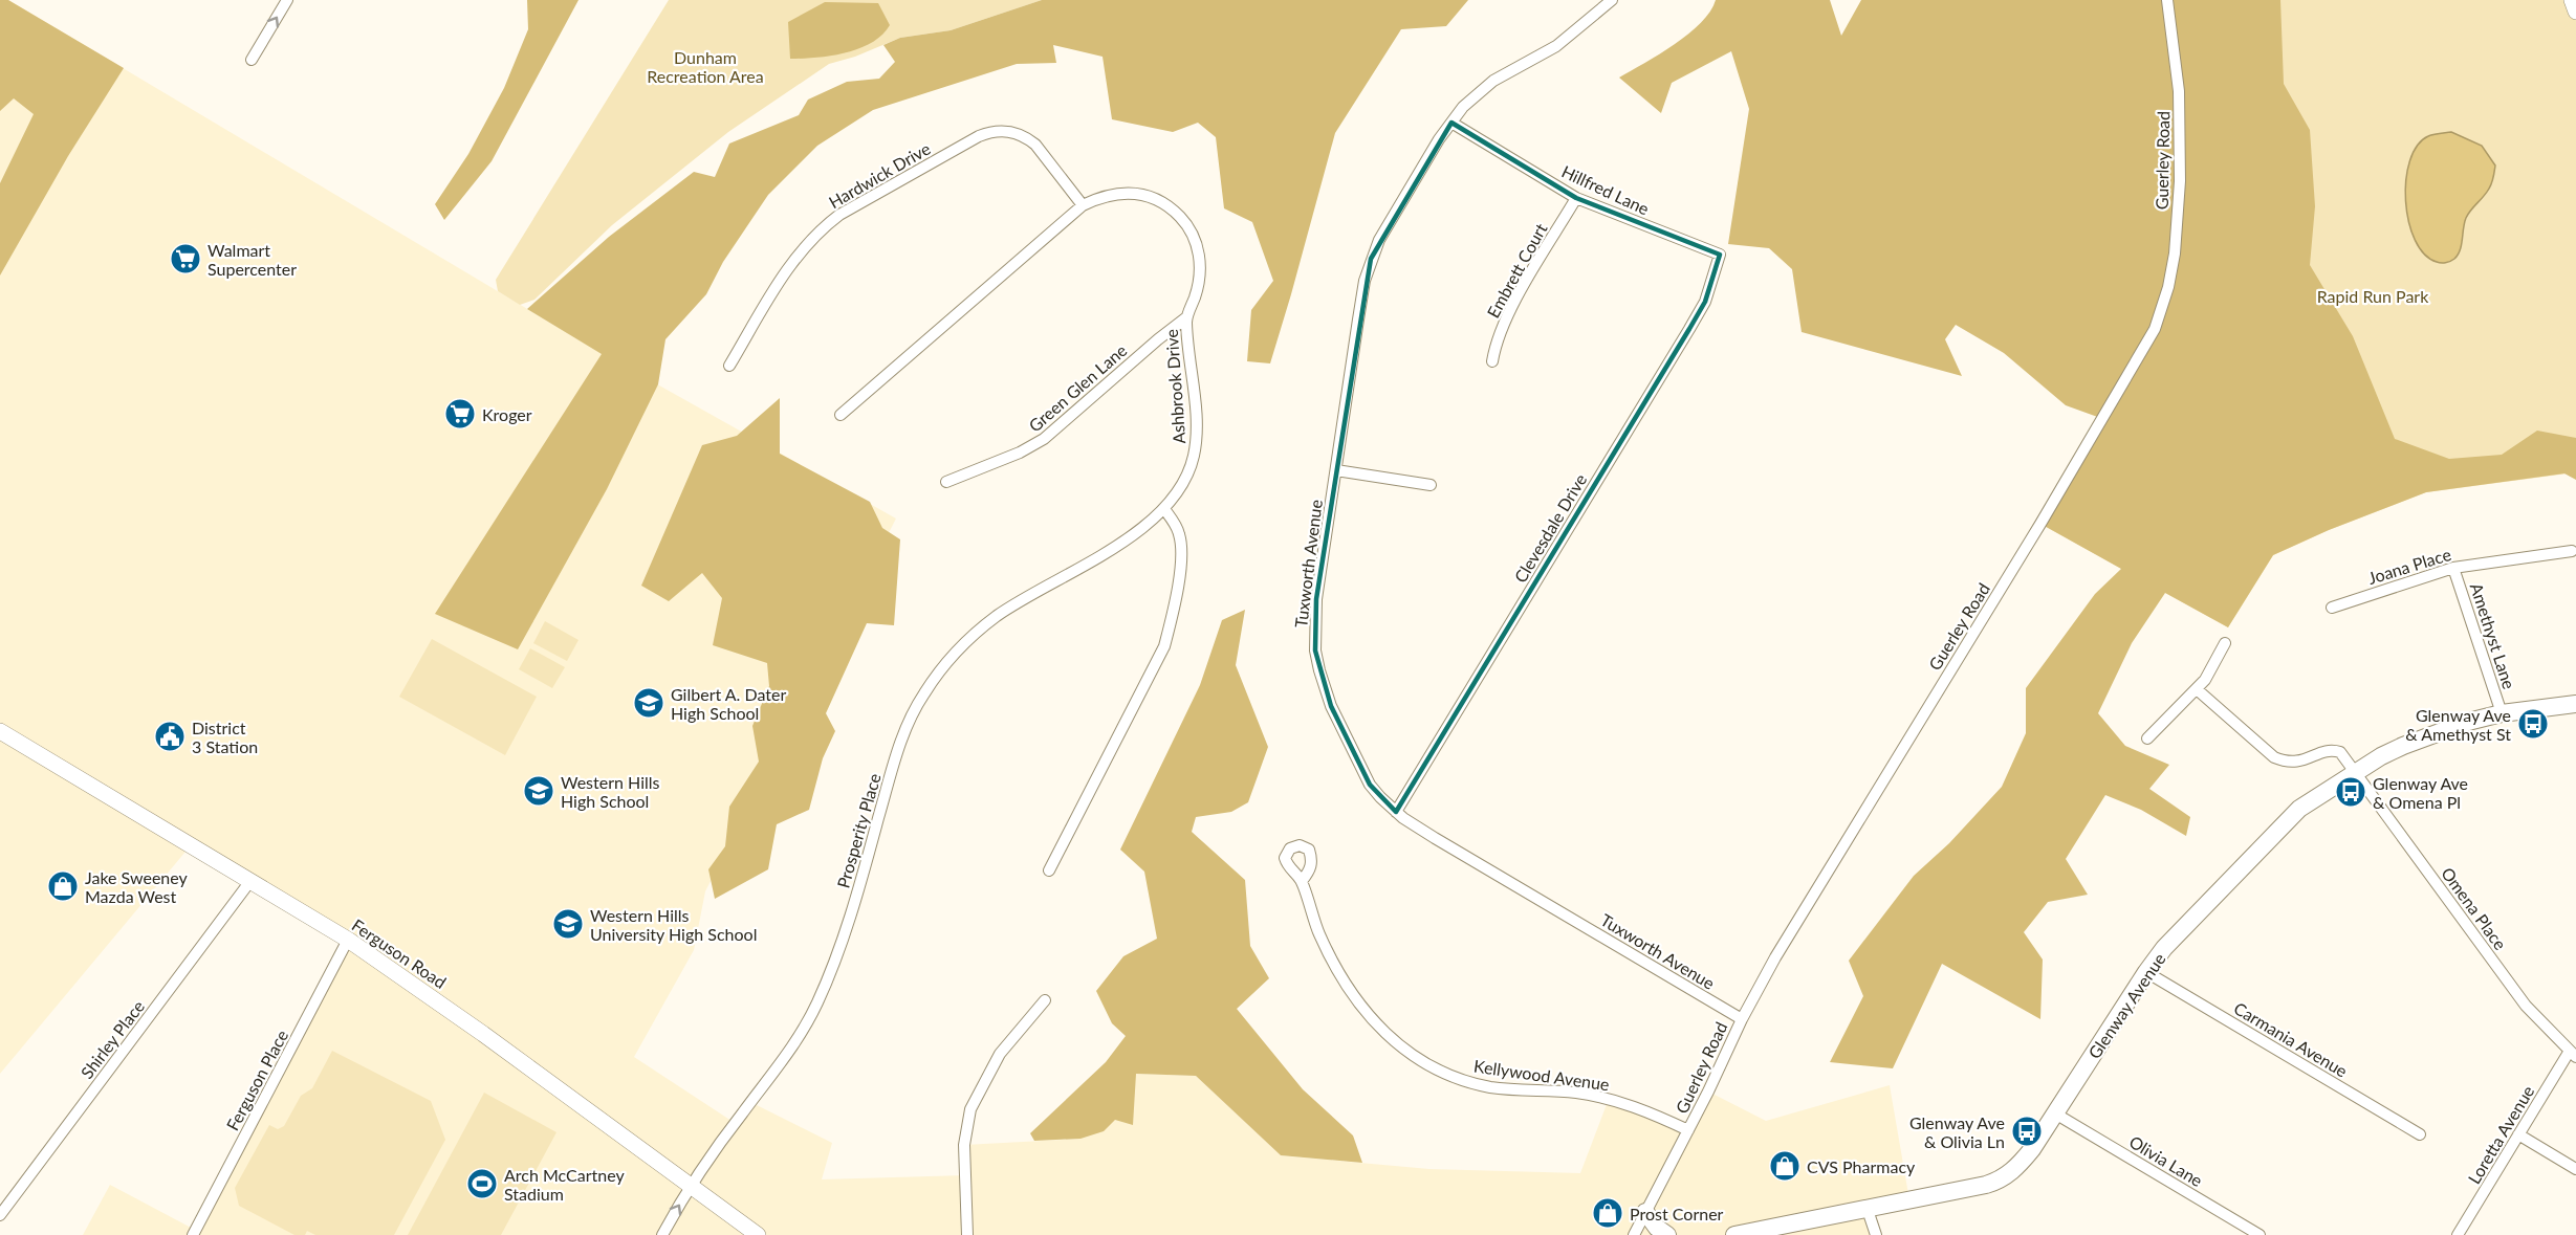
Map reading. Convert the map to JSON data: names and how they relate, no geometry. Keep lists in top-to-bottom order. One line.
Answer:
{"streets":{"main road":["Glenway Avenue"],"street":["Guerley Road","Hardwick Drive","Hillfred Lane","Embrett Court","Ashbrook Drive","Green Glen Lane","Clevesdale Drive","Tuxworth Avenue","Joana Place","Amethyst Lane","Prosperity Place","Omena Place","Ferguson Road","Shirley Place","Carmania Avenue","Kellywood Avenue","Ferguson Place","Loretta Avenue","Olivia Lane"]},"crossings":[["Guerley Road","Tuxworth Avenue"],["Guerley Road","Kellywood Avenue"],["Hardwick Drive","Ashbrook Drive"],["Hillfred Lane","Embrett Court"],["Hillfred Lane","Clevesdale Drive"],["Hillfred Lane","Tuxworth Avenue"],["Ashbrook Drive","Green Glen Lane"],["Ashbrook Drive","Prosperity Place"],["Clevesdale Drive","Tuxworth Avenue"],["Joana Place","Amethyst Lane"],["Amethyst Lane","Glenway Avenue"],["Prosperity Place","Ferguson Road"],["Omena Place","Glenway Avenue"],["Omena Place","Loretta Avenue"],["Ferguson Road","Shirley Place"],["Ferguson Road","Ferguson Place"],["Glenway Avenue","Carmania Avenue"],["Glenway Avenue","Olivia Lane"]],"parks":["Dunham Recreation Area","Rapid Run Park"],"places":{"supermarket":["Walmart Supercenter","Kroger"],"school or university":["Gilbert A. Dater High School","Western Hills High School","Western Hills University High School"],"bus stop":["Glenway Ave & Amethyst St","Glenway Ave & Omena Pl","Glenway Ave & Olivia Ln"],"public building":["District 3 Station"],"shop":["Jake Sweeney Mazda West","CVS Pharmacy","Prost Corner"],"sports":["Arch McCartney Stadium"]}}
